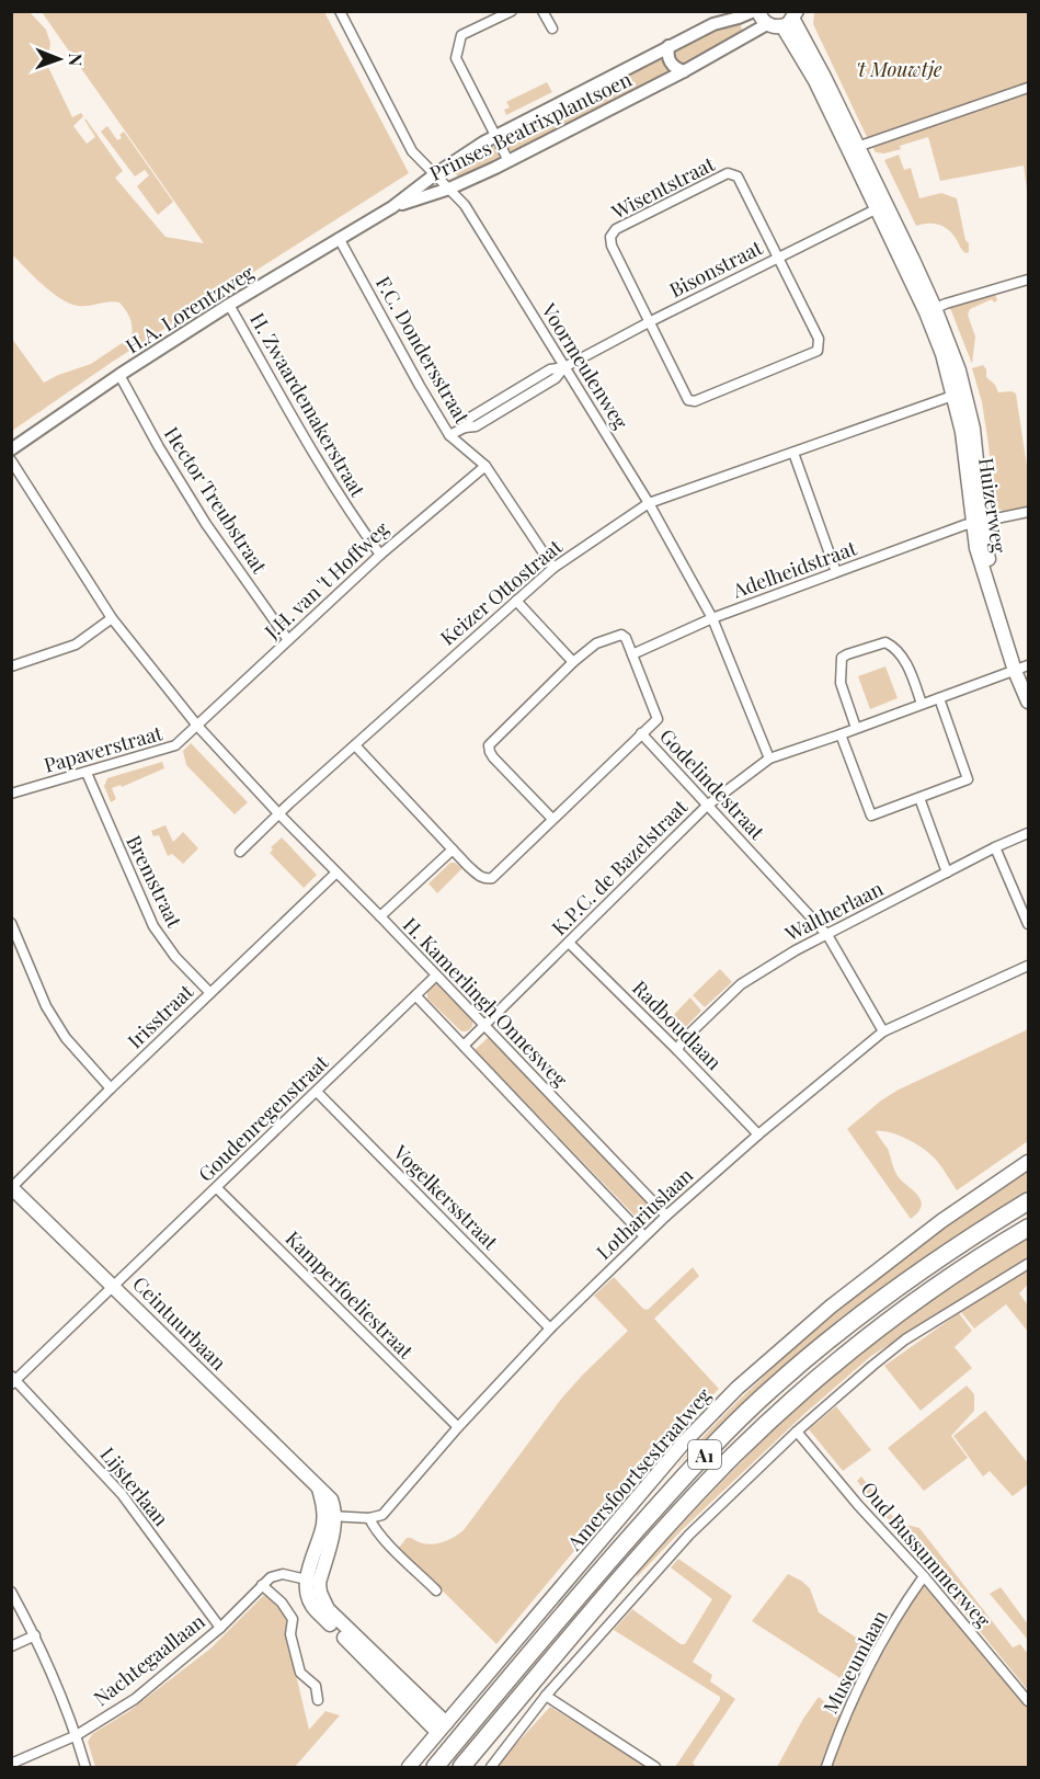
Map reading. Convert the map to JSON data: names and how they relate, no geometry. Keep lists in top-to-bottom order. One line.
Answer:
{"streets":{"highway":["A1"],"main road":["Huizerweg","Ceintuurbaan","Amersfoortsestraatweg"],"street":["Prinses Beatrixplantsoen","Wisentstraat","Bisonstraat","H.A. Lorentzweg","F.C. Dondersstraat","Voormeulenweg","H. Zwaardemakerstraat","Hector Treubstraat","Adelheidstraat","J.H. van 't Hoffweg","Keizer Ottostraat","Papaverstraat","Godelindestraat","K.P.C. de Bazelstraat","Bremstraat","Waltherlaan","H. Kamerlingh Onnesweg","Irisstraat","Radboudlaan","Goudenregenstraat","Vogelkersstraat","Lothariuslaan","Kamperfoeliestraat","Lijsterlaan","Oud Bussummerweg","Nachtegaallaan","Museumlaan"]},"crossings":[["Prinses Beatrixplantsoen","H.A. Lorentzweg"],["Prinses Beatrixplantsoen","Voormeulenweg"],["Wisentstraat","Bisonstraat"],["Bisonstraat","Voormeulenweg"],["Bisonstraat","Huizerweg"],["H.A. Lorentzweg","F.C. Dondersstraat"],["H.A. Lorentzweg","H. Zwaardemakerstraat"],["H.A. Lorentzweg","Hector Treubstraat"],["F.C. Dondersstraat","J.H. van 't Hoffweg"],["F.C. Dondersstraat","Keizer Ottostraat"],["Voormeulenweg","Adelheidstraat"],["Voormeulenweg","Keizer Ottostraat"],["Voormeulenweg","K.P.C. de Bazelstraat"],["H. Zwaardemakerstraat","J.H. van 't Hoffweg"],["Hector Treubstraat","J.H. van 't Hoffweg"],["Huizerweg","Adelheidstraat"],["Huizerweg","Keizer Ottostraat"],["Huizerweg","K.P.C. de Bazelstraat"],["Adelheidstraat","Godelindestraat"],["J.H. van 't Hoffweg","Papaverstraat"],["J.H. van 't Hoffweg","H. Kamerlingh Onnesweg"],["Keizer Ottostraat","H. Kamerlingh Onnesweg"],["Papaverstraat","Bremstraat"],["Papaverstraat","H. Kamerlingh Onnesweg"],["Godelindestraat","K.P.C. de Bazelstraat"],["Godelindestraat","Waltherlaan"],["Godelindestraat","Lothariuslaan"],["K.P.C. de Bazelstraat","H. Kamerlingh Onnesweg"],["K.P.C. de Bazelstraat","Radboudlaan"],["Bremstraat","Irisstraat"],["Waltherlaan","Radboudlaan"],["H. Kamerlingh Onnesweg","Irisstraat"],["H. Kamerlingh Onnesweg","Goudenregenstraat"],["H. Kamerlingh Onnesweg","Lothariuslaan"],["Irisstraat","Ceintuurbaan"],["Radboudlaan","Lothariuslaan"],["Goudenregenstraat","Vogelkersstraat"],["Goudenregenstraat","Kamperfoeliestraat"],["Goudenregenstraat","Ceintuurbaan"],["Goudenregenstraat","Lijsterlaan"],["Vogelkersstraat","Lothariuslaan"],["Lothariuslaan","Kamperfoeliestraat"],["Ceintuurbaan","Nachtegaallaan"],["Lijsterlaan","Nachtegaallaan"],["Oud Bussummerweg","Museumlaan"]],"parks":["'t Mouwtje"],"north":"right"}
